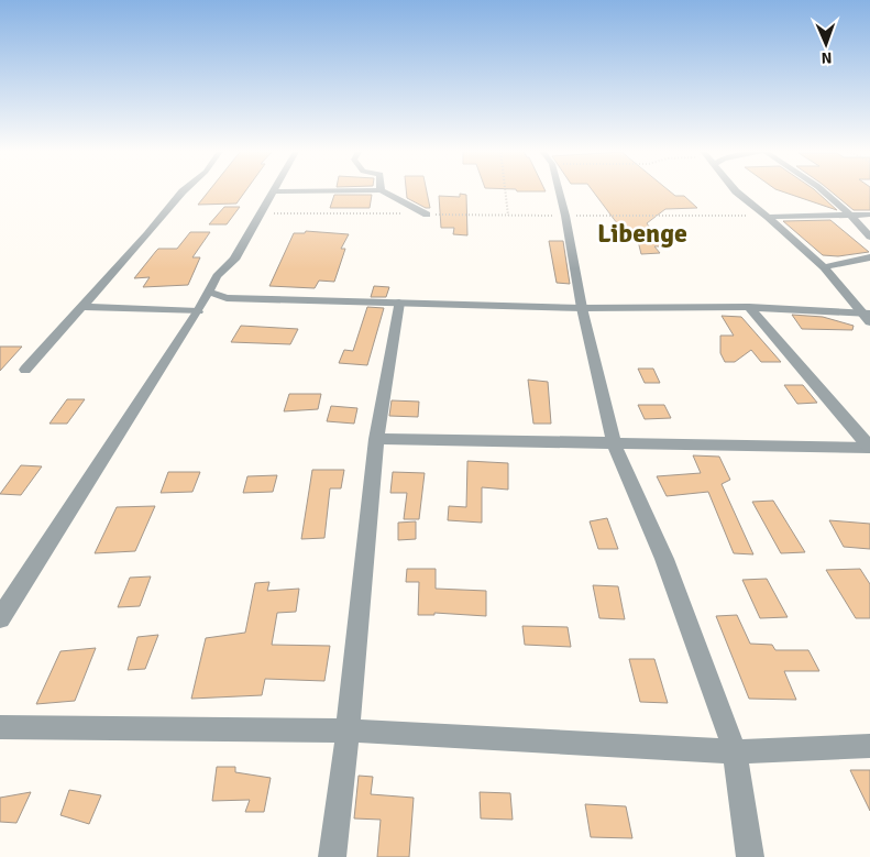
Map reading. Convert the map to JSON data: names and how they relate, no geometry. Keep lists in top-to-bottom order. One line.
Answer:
{"districts":["Libenge"],"north":"bottom"}
